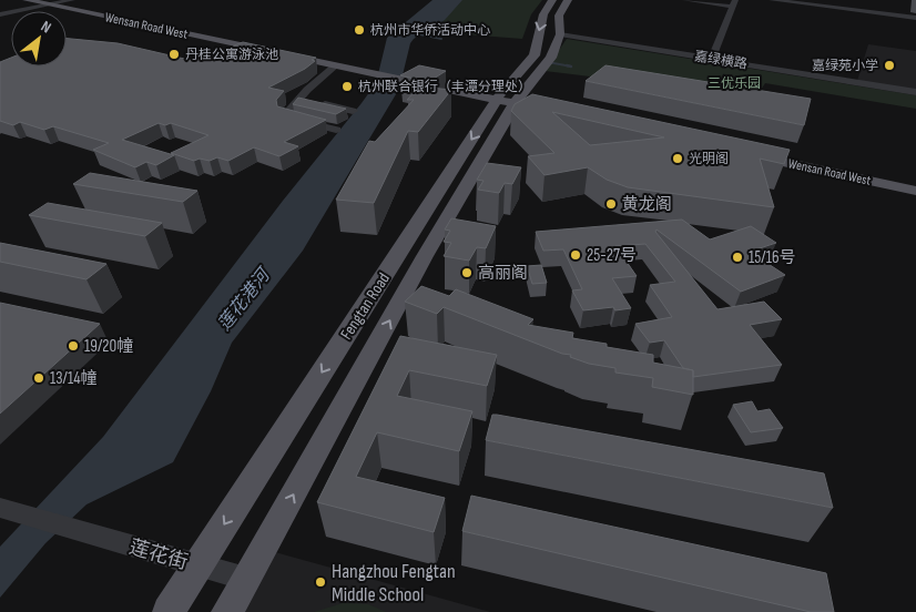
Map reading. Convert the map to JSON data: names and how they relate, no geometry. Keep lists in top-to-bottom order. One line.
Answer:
{"streets":{"main road":["Wensan Road West","Fengtan Road"],"street":["嘉绿横路","莲花街"]},"crossings":[["Wensan Road West","Fengtan Road"],["嘉绿横路","Fengtan Road"],["Fengtan Road","莲花街"]],"water":["莲花港河"],"parks":["三优乐园"],"places":["杭州市华侨活动中心","丹桂公寓游泳池","嘉绿苑小学","杭州联合银行（丰潭分理处）","光明阁","黄龙阁","25-27号","15/16号","高丽阁","19/20幢","13/14幢","Hangzhou Fengtan Middle School"],"north":"top right"}
